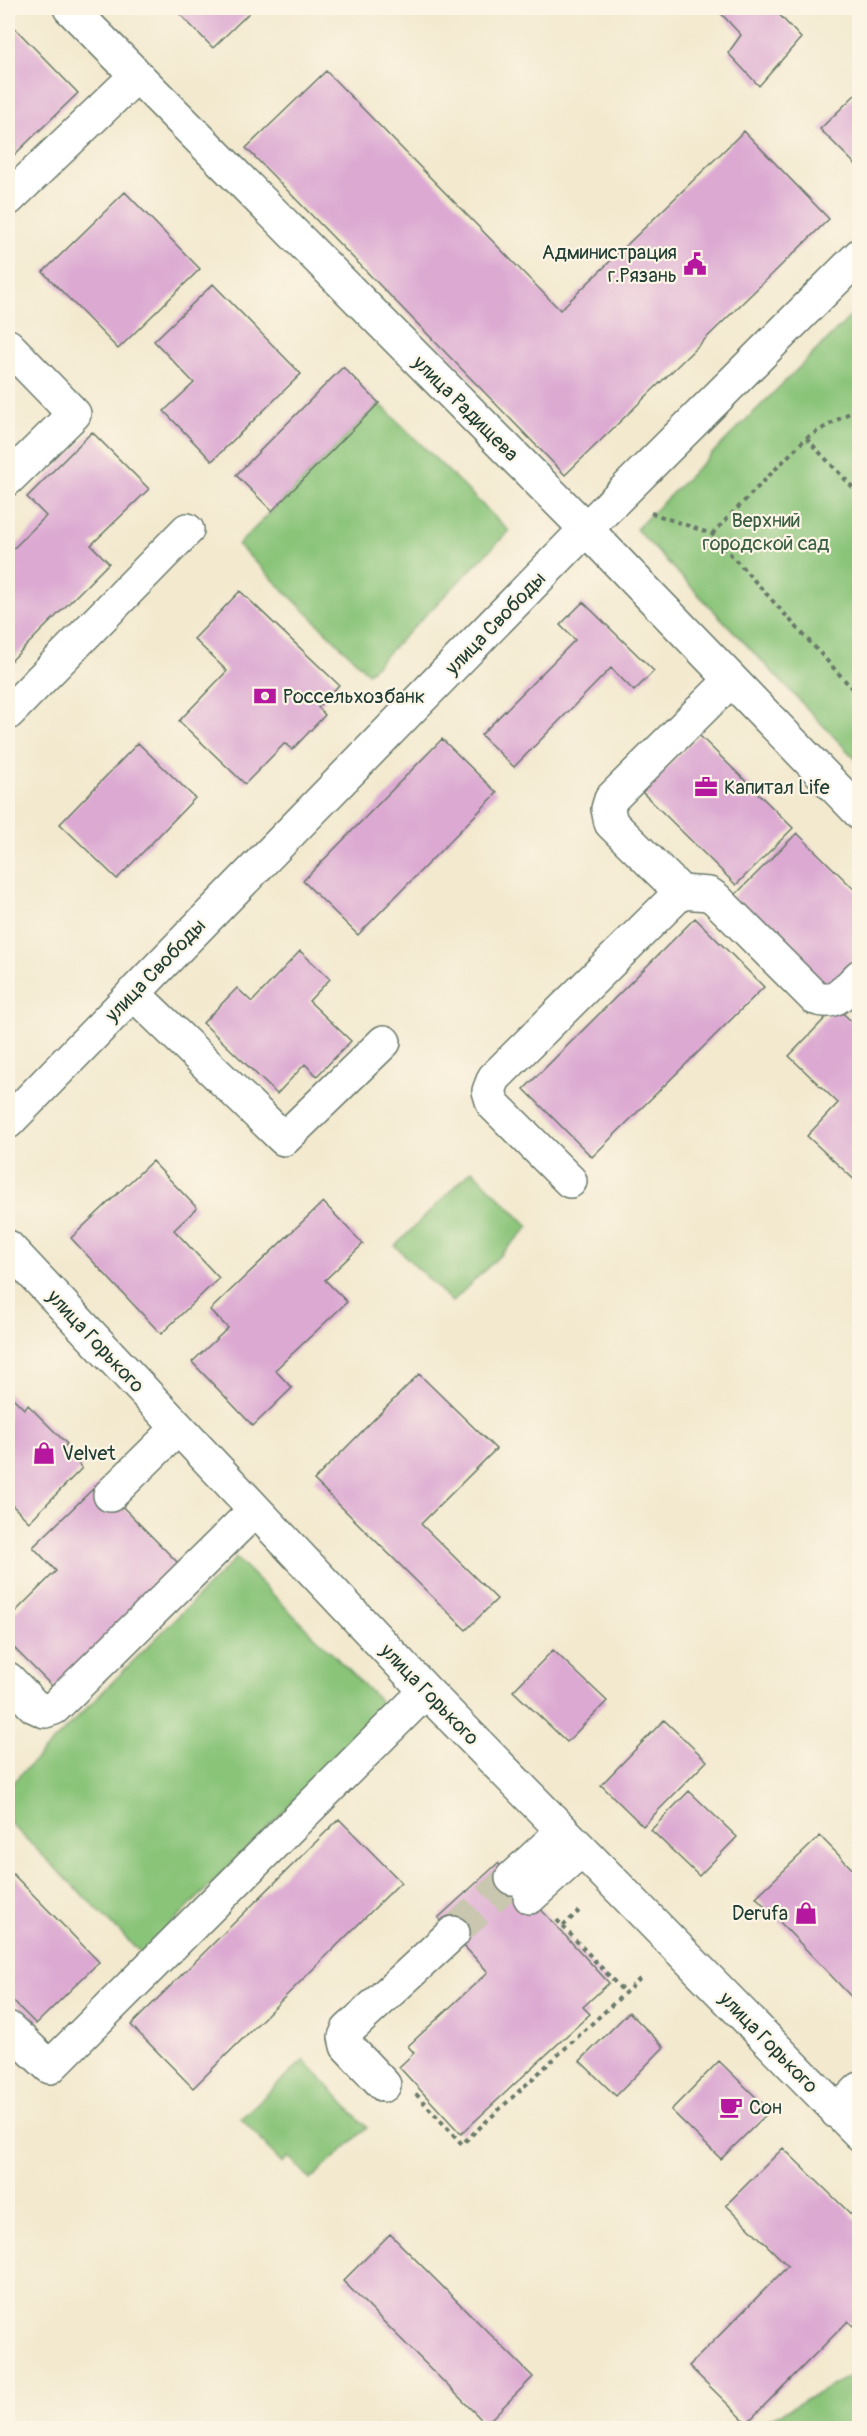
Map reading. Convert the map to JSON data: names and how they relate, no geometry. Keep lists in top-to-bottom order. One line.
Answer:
{"streets":{"street":["улица Радищева","улица Свободы","улица Горького"]},"crossings":[["улица Радищева","улица Свободы"]],"parks":["Верхний городской сад"],"places":{"public building":["Администрация г.Рязань"],"bank":["Россельхозбанк"],"office":["Капитал Life"],"shop":["Velvet","Derufa"],"cafe":["Сон"]}}
